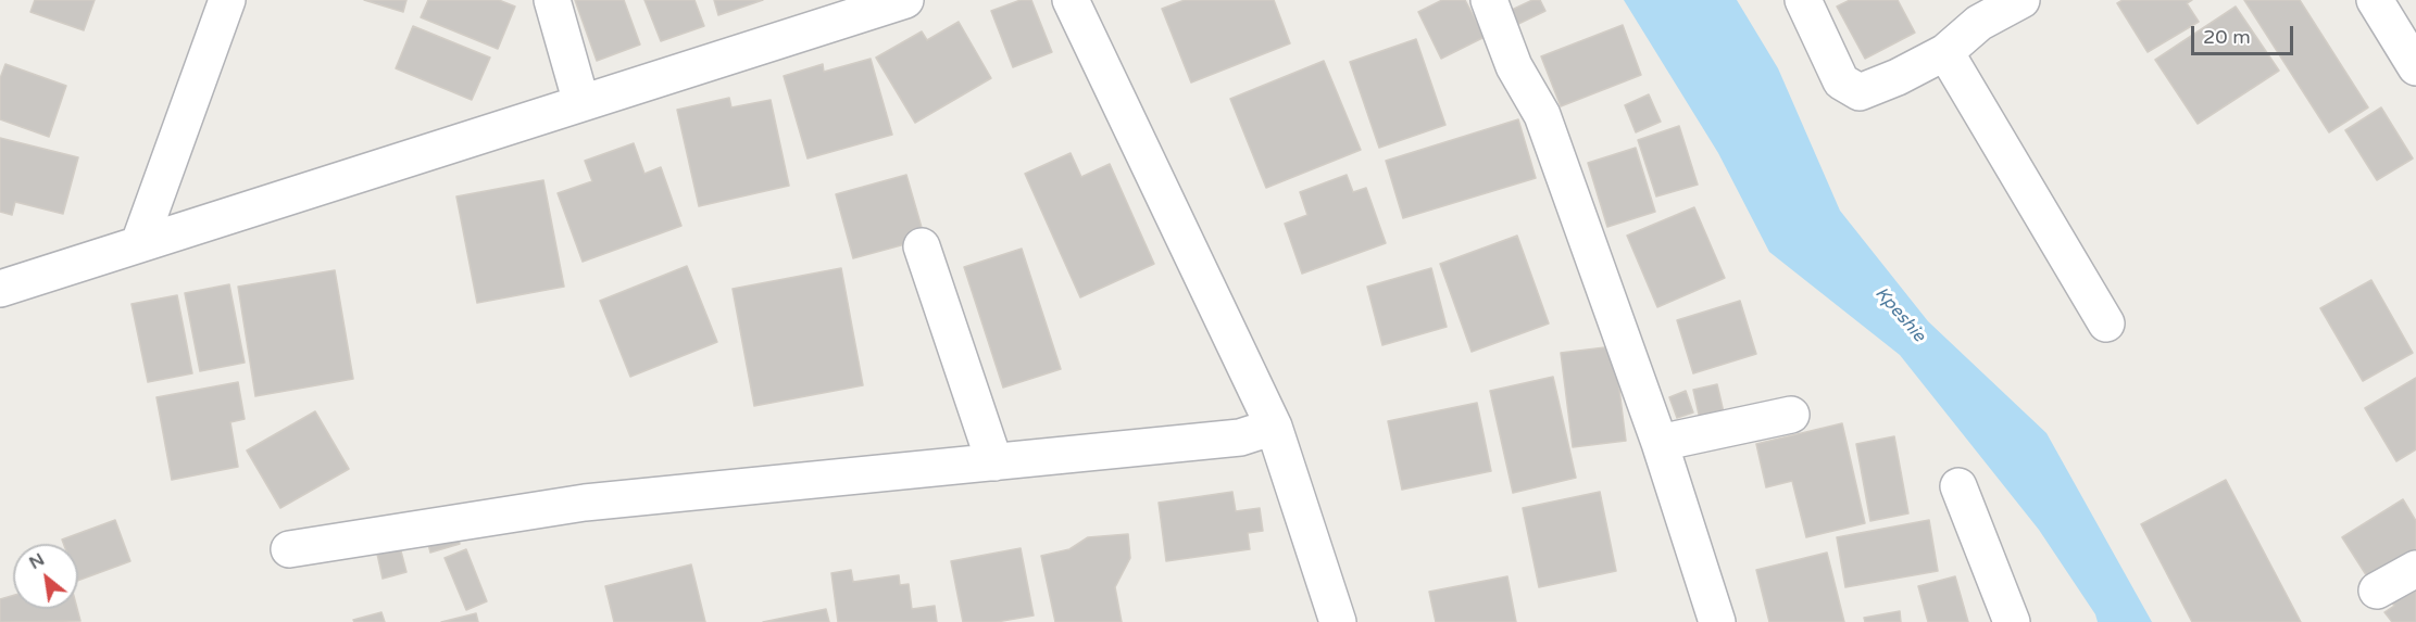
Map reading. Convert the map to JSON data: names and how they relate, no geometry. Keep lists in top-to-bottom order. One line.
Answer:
{"water":["Kpeshie"],"scale_bar":"20 m","north":"top left"}
